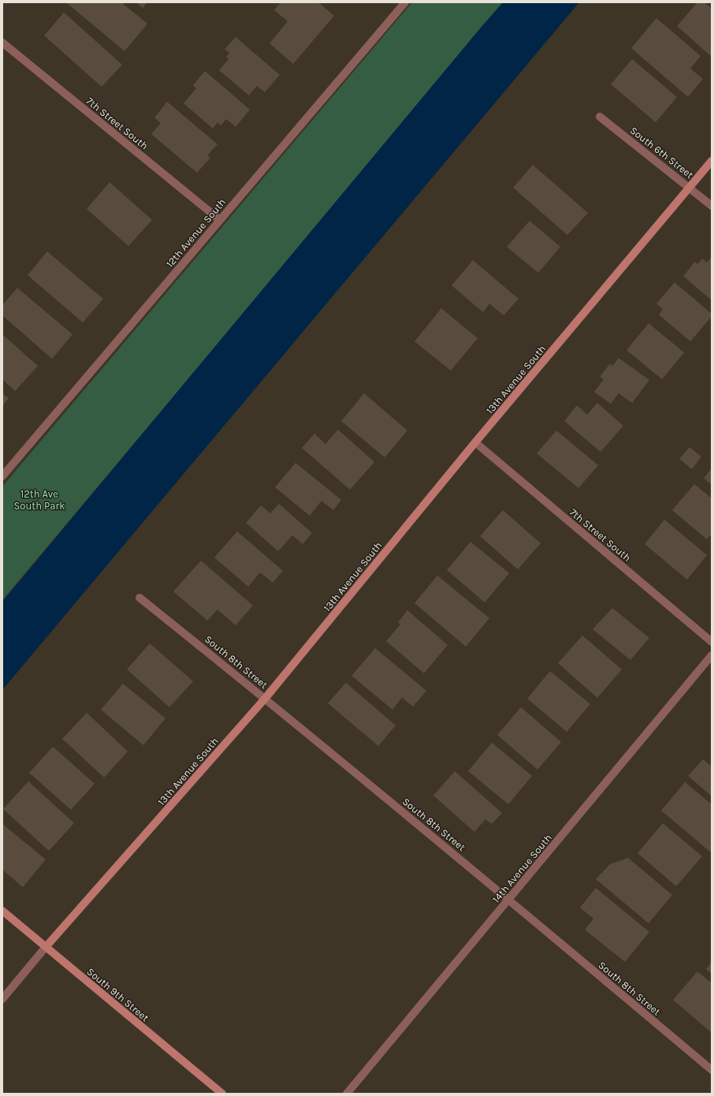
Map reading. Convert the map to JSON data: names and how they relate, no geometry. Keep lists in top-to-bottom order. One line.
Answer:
{"streets":{"street":["7th Street South","South 6th Street","12th Avenue South","13th Avenue South","South 8th Street","14th Avenue South","South 9th Street"]},"crossings":[["7th Street South","12th Avenue South"],["7th Street South","13th Avenue South"],["South 6th Street","13th Avenue South"],["13th Avenue South","South 8th Street"],["13th Avenue South","South 9th Street"],["South 8th Street","14th Avenue South"]],"parks":["12th Ave South Park"]}
